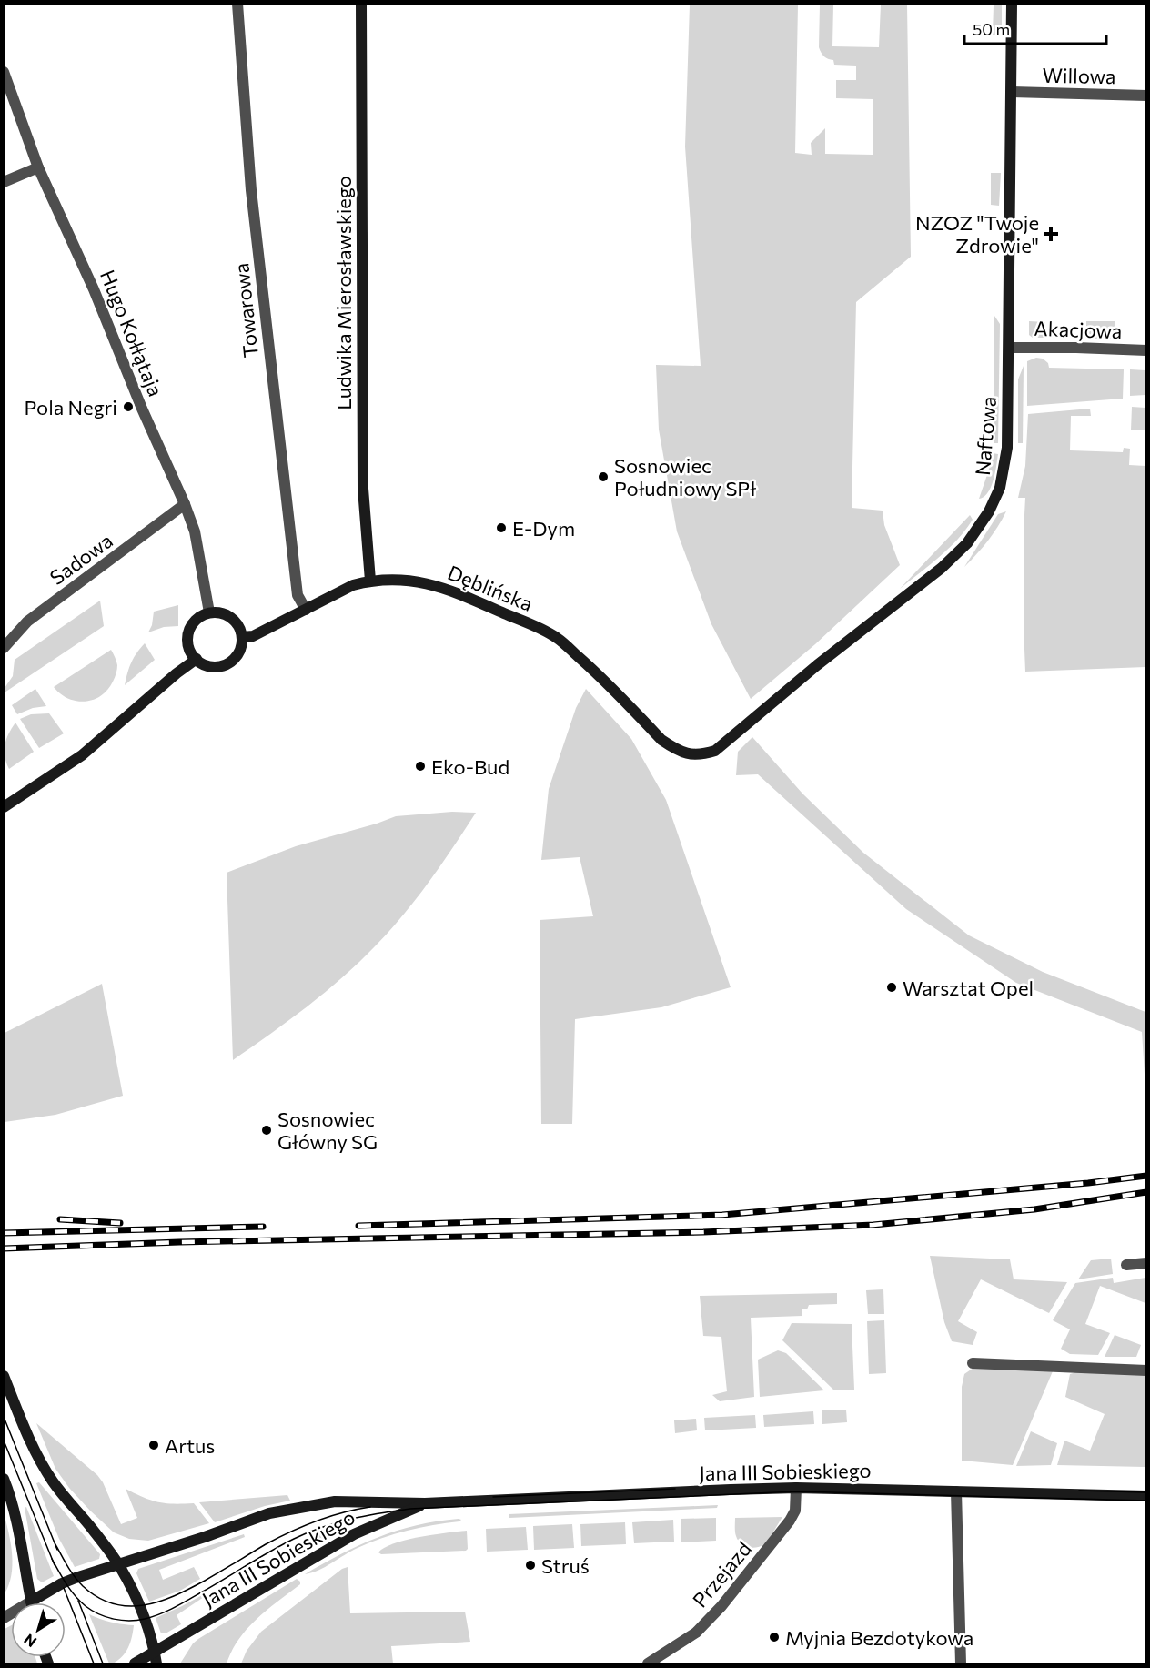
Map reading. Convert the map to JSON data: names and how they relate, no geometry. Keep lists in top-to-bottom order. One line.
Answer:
{"streets":{"street":["Willowa","Ludwika Mierosławskiego","Towarowa","Akacjowa","Hugo Kołłątaja","Naftowa","Sadowa","Dęblińska","Jana III Sobieskiego","Przejazd"]},"crossings":[["Willowa","Naftowa"],["Ludwika Mierosławskiego","Dęblińska"],["Towarowa","Dęblińska"],["Akacjowa","Naftowa"],["Hugo Kołłątaja","Sadowa"],["Hugo Kołłątaja","Dęblińska"],["Naftowa","Dęblińska"],["Jana III Sobieskiego","Przejazd"]],"places":{"health":["NZOZ \"Twoje Zdrowie\""],"other":["Pola Negri","Sosnowiec Południowy SPł","E-Dym","Eko-Bud","Warsztat Opel","Sosnowiec Główny SG","Artus","Struś","Myjnia Bezdotykowa"]},"scale_bar":"50 m","north":"bottom left"}
